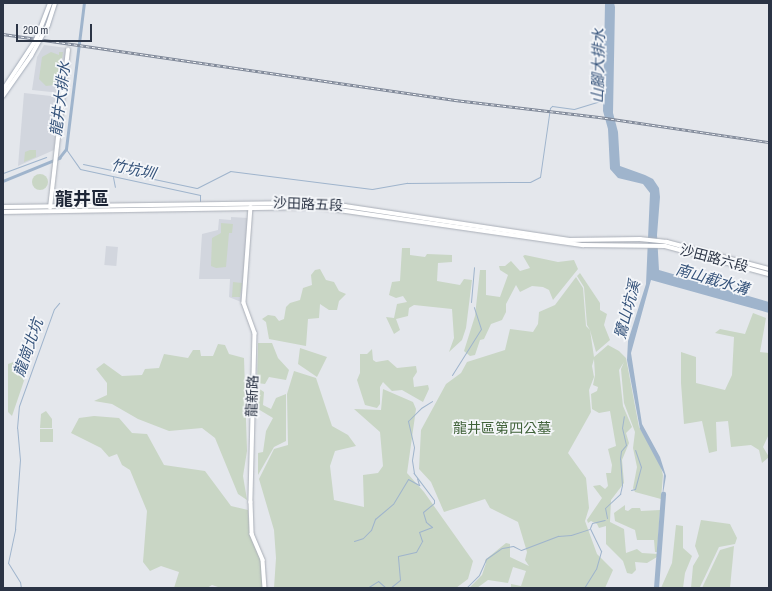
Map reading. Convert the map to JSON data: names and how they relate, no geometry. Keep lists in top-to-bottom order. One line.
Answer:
{"streets":{"street":["沙田路五段","沙田路六段","龍新路"]},"crossings":[["沙田路五段","龍新路"]],"districts":["龍井區"],"water":["山腳大排水","龍井大排水","竹坑圳","南山截水溝","鷺山坑溪","龍崗北坑"],"parks":["龍井區第四公墓"],"scale_bar":"200 m"}
